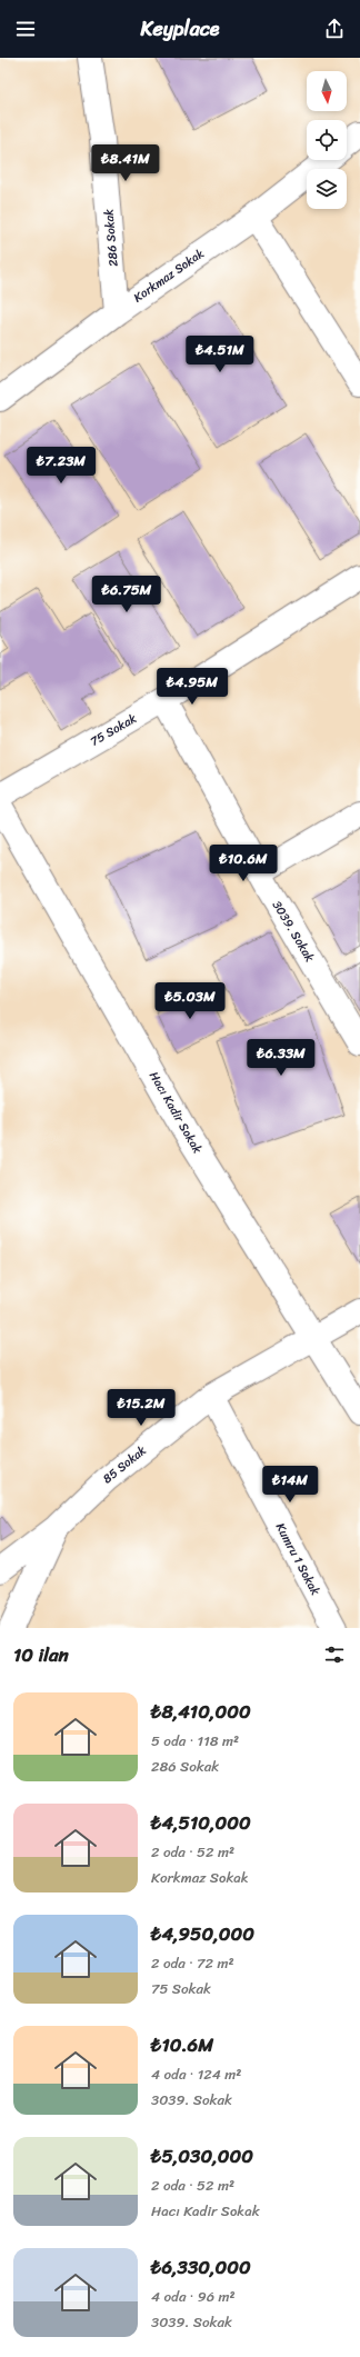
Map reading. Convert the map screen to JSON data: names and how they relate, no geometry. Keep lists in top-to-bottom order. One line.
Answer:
{"streets":{"street":["286 Sokak","Korkmaz Sokak","75 Sokak","3039. Sokak","Hacı Kadir Sokak","85 Sokak","Kumru 1 Sokak"]},"crossings":[["286 Sokak","Korkmaz Sokak"],["75 Sokak","3039. Sokak"],["Hacı Kadir Sokak","85 Sokak"],["85 Sokak","Kumru 1 Sokak"]],"north":"bottom","page":{"header":"Keyplace","price":["₺8.41M","₺4.51M","₺7.23M","₺6.75M","₺4.95M","₺10.6M","₺5.03M","₺6.33M","₺15.2M","₺14M"],"heading":"10 ilan","list":[{"name":"₺8,410,000","note":"5 oda · 118 m² · 286 Sokak"},{"name":"₺4,510,000","note":"2 oda · 52 m² · Korkmaz Sokak"},{"name":"₺4,950,000","note":"2 oda · 72 m² · 75 Sokak"},{"name":"₺10.6M","note":"4 oda · 124 m² · 3039. Sokak"},{"name":"₺5,030,000","note":"2 oda · 52 m² · Hacı Kadir Sokak"},{"name":"₺6,330,000","note":"4 oda · 96 m² · 3039. Sokak"}]}}
